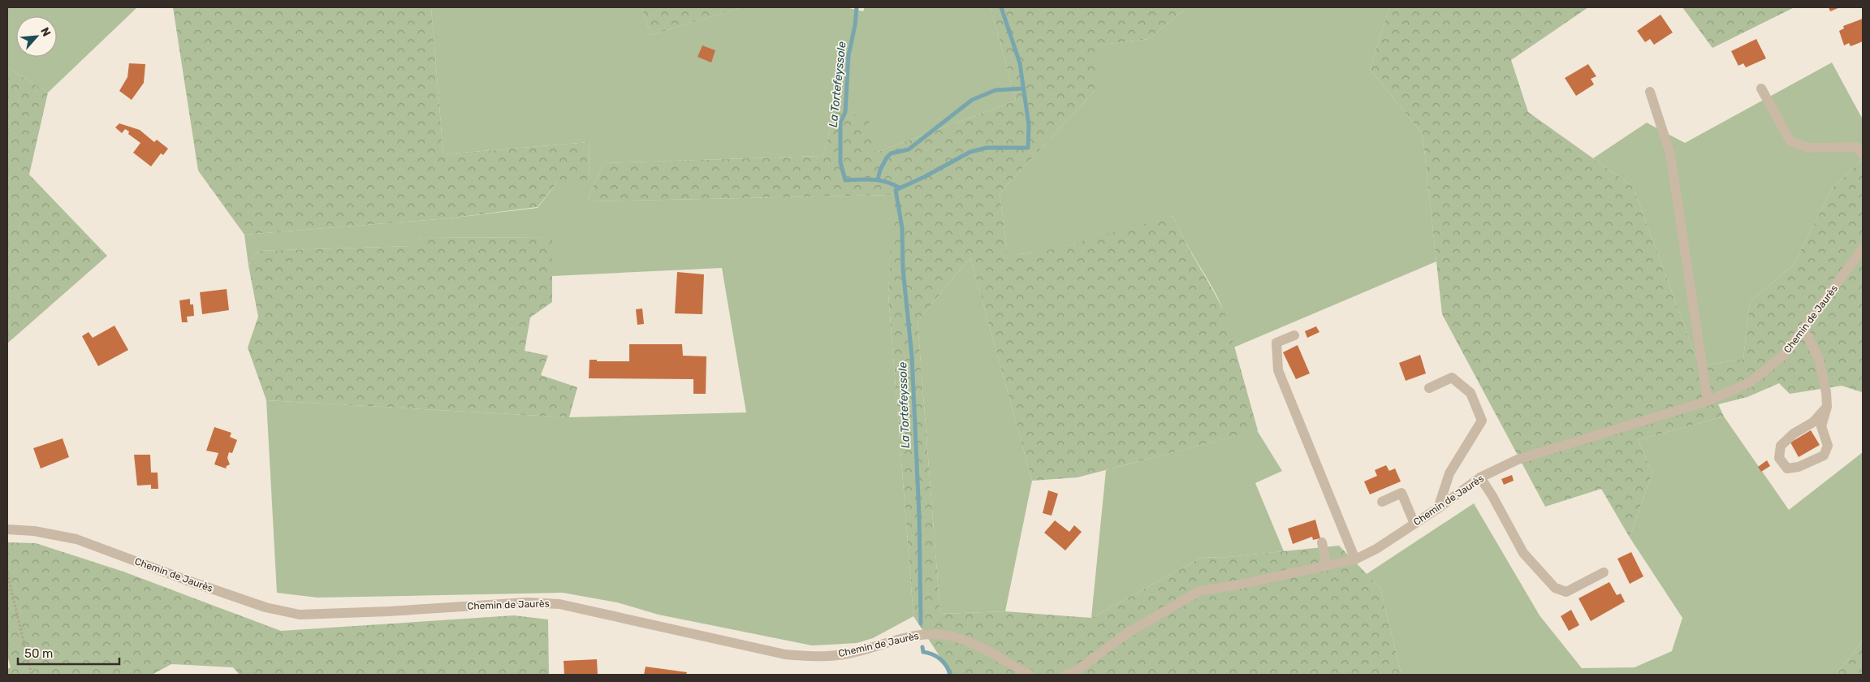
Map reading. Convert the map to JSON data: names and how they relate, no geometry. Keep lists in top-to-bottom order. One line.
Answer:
{"streets":{"street":["Chemin de Jaurès"]},"water":["La Tortefeyssole"],"scale_bar":"50 m","north":"top right"}
